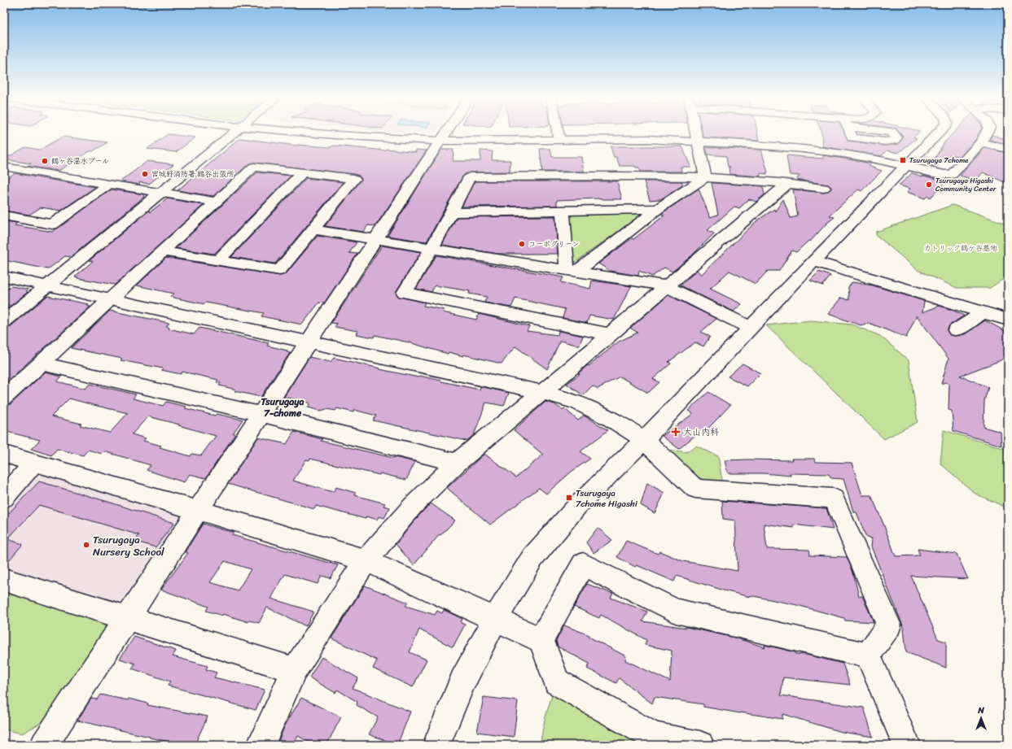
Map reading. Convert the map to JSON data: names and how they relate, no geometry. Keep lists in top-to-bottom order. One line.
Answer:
{"districts":["Tsurugaya 7-chome"],"parks":["カトリック鶴ケ谷墓地"],"places":{"transit":["Tsurugaya 7chome","Tsurugaya 7chome Higashi"],"other":["鶴ヶ谷温水プール","宮城野消防署 鶴谷出張所","Tsurugaya Higashi Community Center","コーポグリーン","Tsurugaya Nursery School"],"health":["大山内科"]},"north":"top"}
